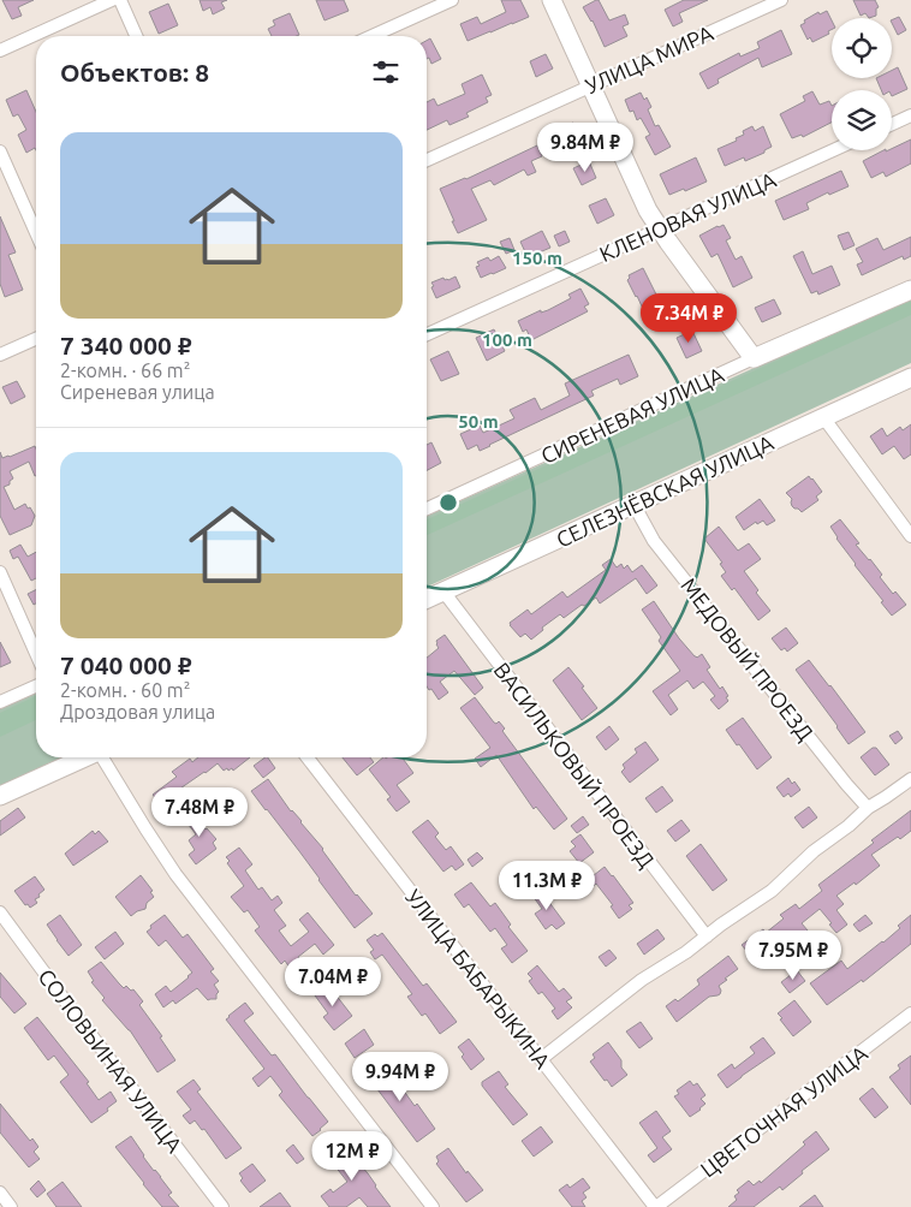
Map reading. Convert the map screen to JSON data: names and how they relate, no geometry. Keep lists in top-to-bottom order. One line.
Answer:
{"streets":{"street":["УЛИЦА МИРА","КЛЕНОВАЯ УЛИЦА","СИРЕНЕВАЯ УЛИЦА","СЕЛЕЗНЁВСКАЯ УЛИЦА","МЕДОВЫЙ ПРОЕЗД","ВАСИЛЬКОВЫЙ ПРОЕЗД","УЛИЦА БАБАРЫКИНА","СОЛОВЬИНАЯ УЛИЦА","ЦВЕТОЧНАЯ УЛИЦА"]},"crossings":[["СЕЛЕЗНЁВСКАЯ УЛИЦА","МЕДОВЫЙ ПРОЕЗД"],["СЕЛЕЗНЁВСКАЯ УЛИЦА","ВАСИЛЬКОВЫЙ ПРОЕЗД"],["УЛИЦА БАБАРЫКИНА","ЦВЕТОЧНАЯ УЛИЦА"]],"page":{"heading":"Объектов: 8","list":[{"name":"7 340 000 ₽","note":"2-комн. · 66 m² · Сиреневая улица"},{"name":"7 040 000 ₽","note":"2-комн. · 60 m² · Дроздовая улица"}],"price":["9.84M ₽","7.34M ₽","7.48M ₽","11.3M ₽","7.95M ₽","7.04M ₽","9.94M ₽","12M ₽"]},"rings":["150 m","100 m","50 m"]}
